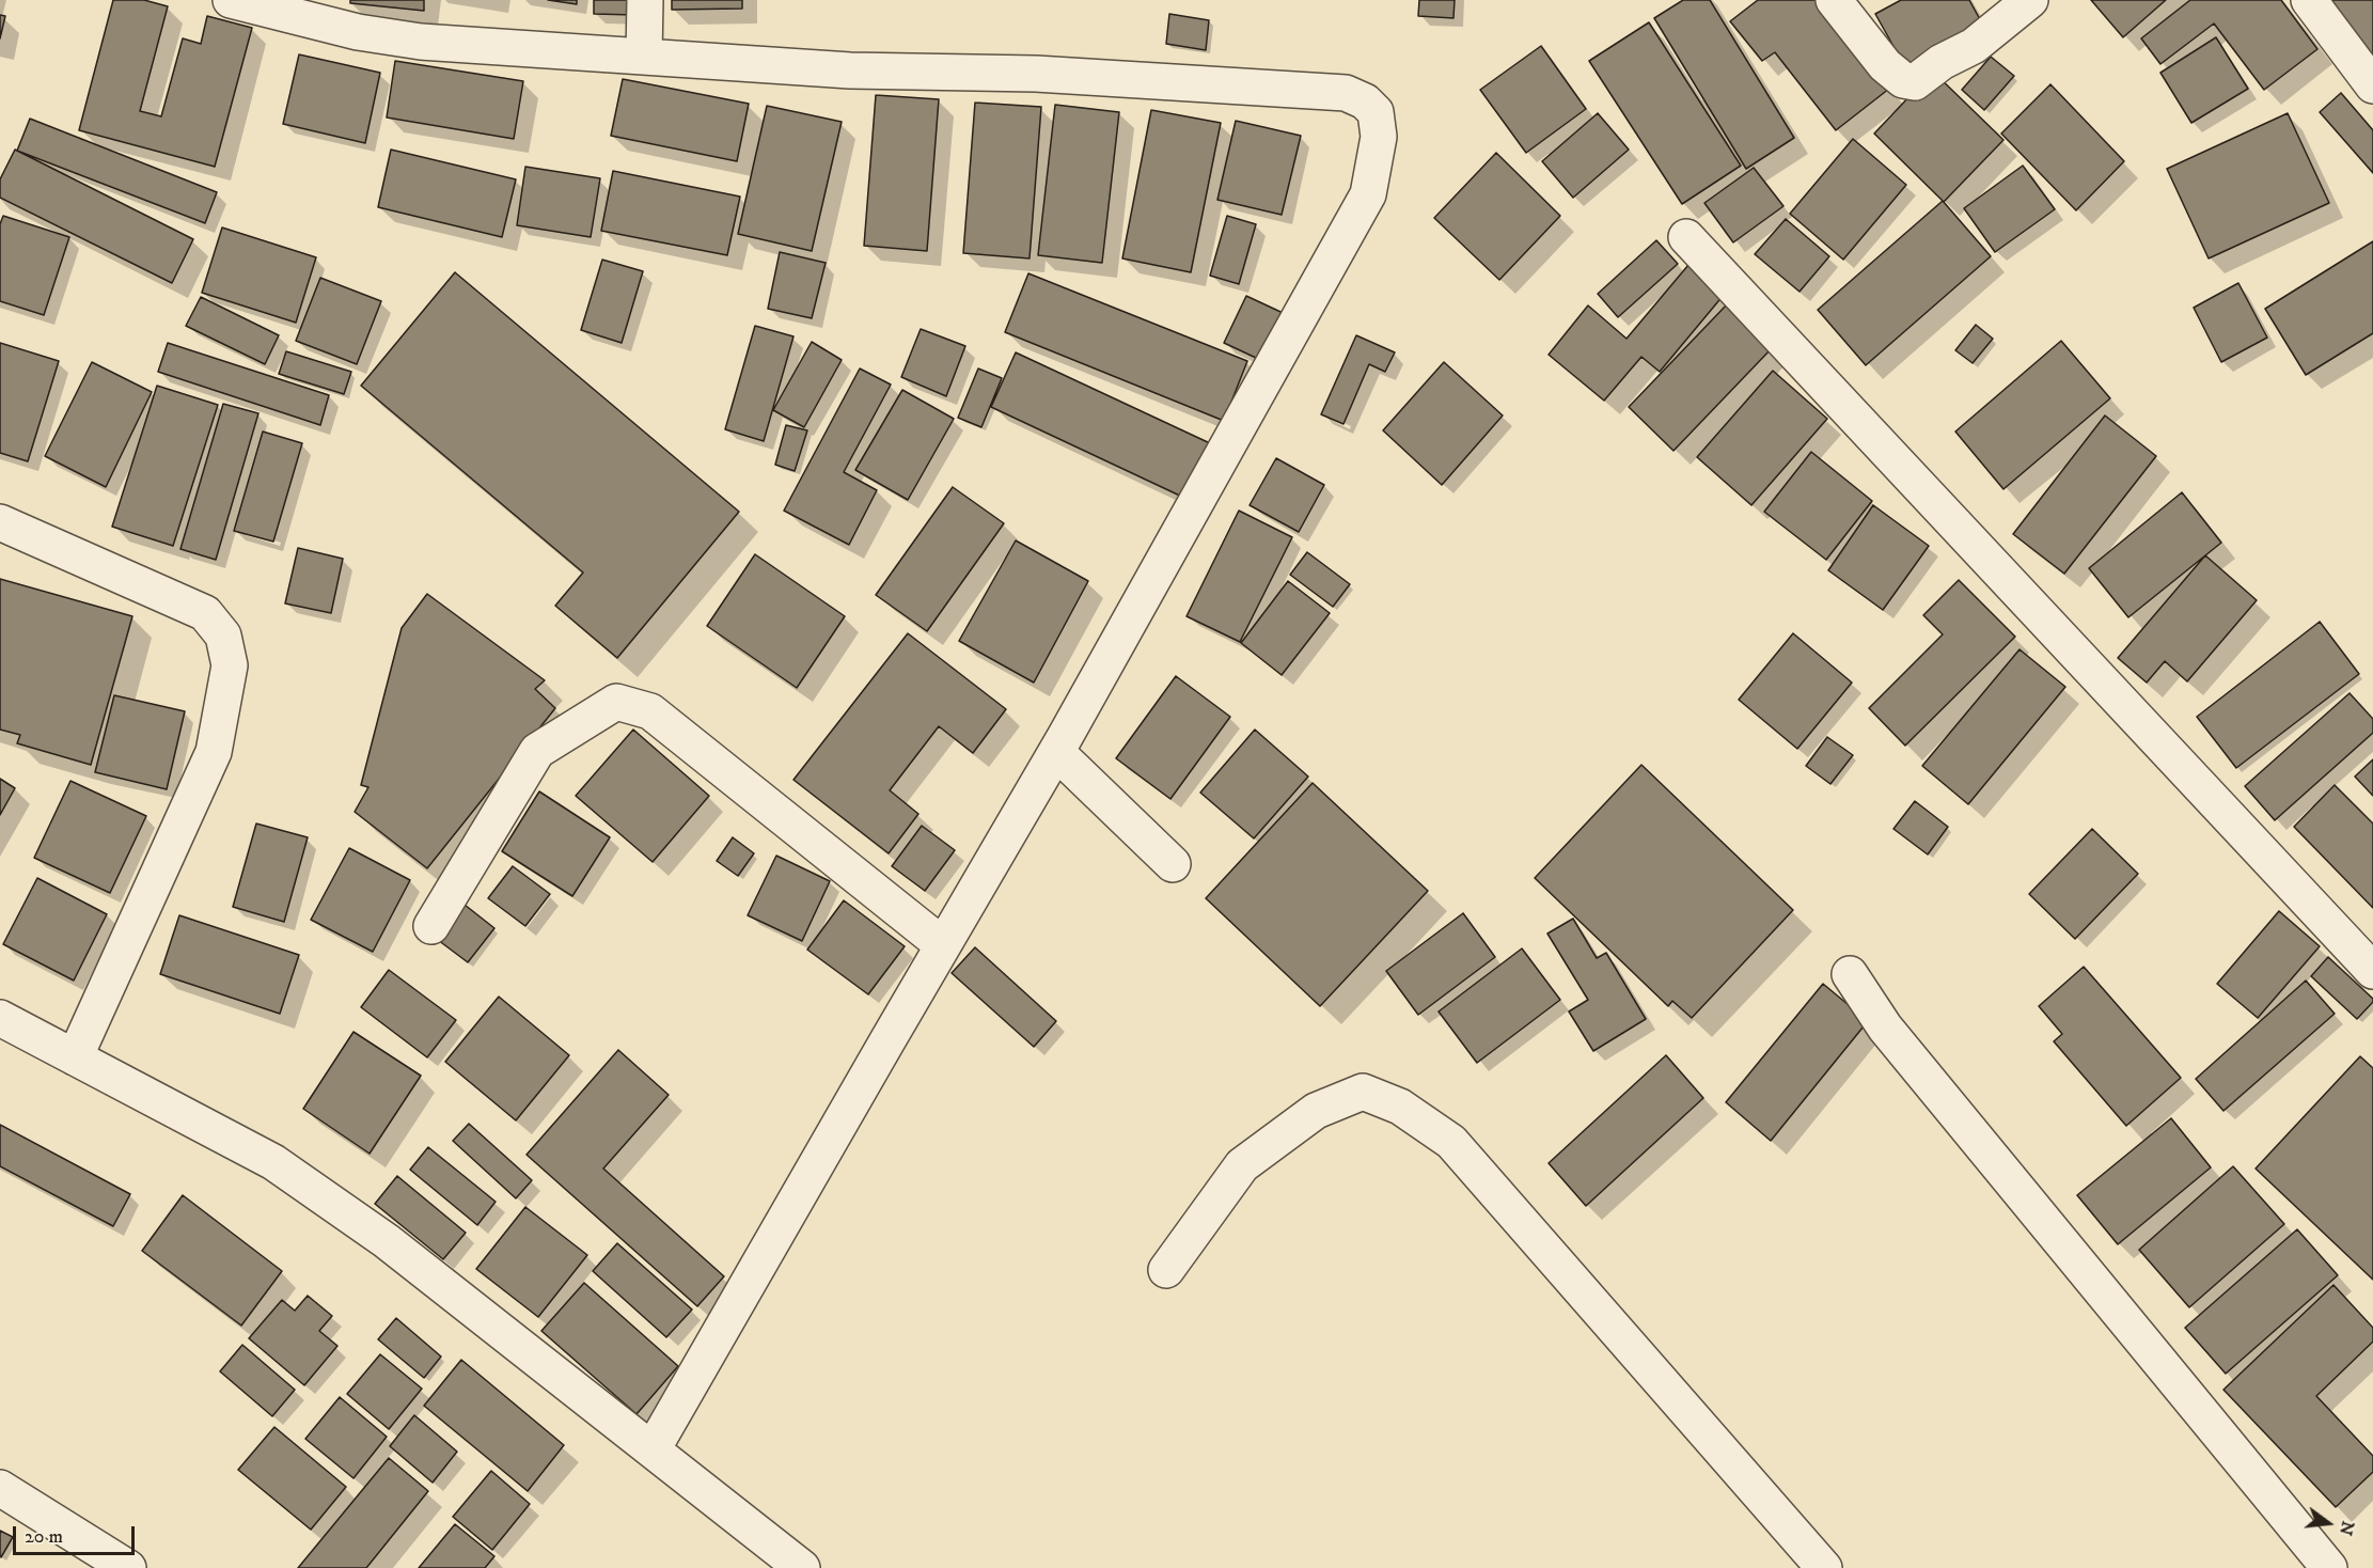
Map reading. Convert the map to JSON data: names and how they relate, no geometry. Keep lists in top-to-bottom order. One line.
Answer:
{"scale_bar":"20 m","north":"right"}
